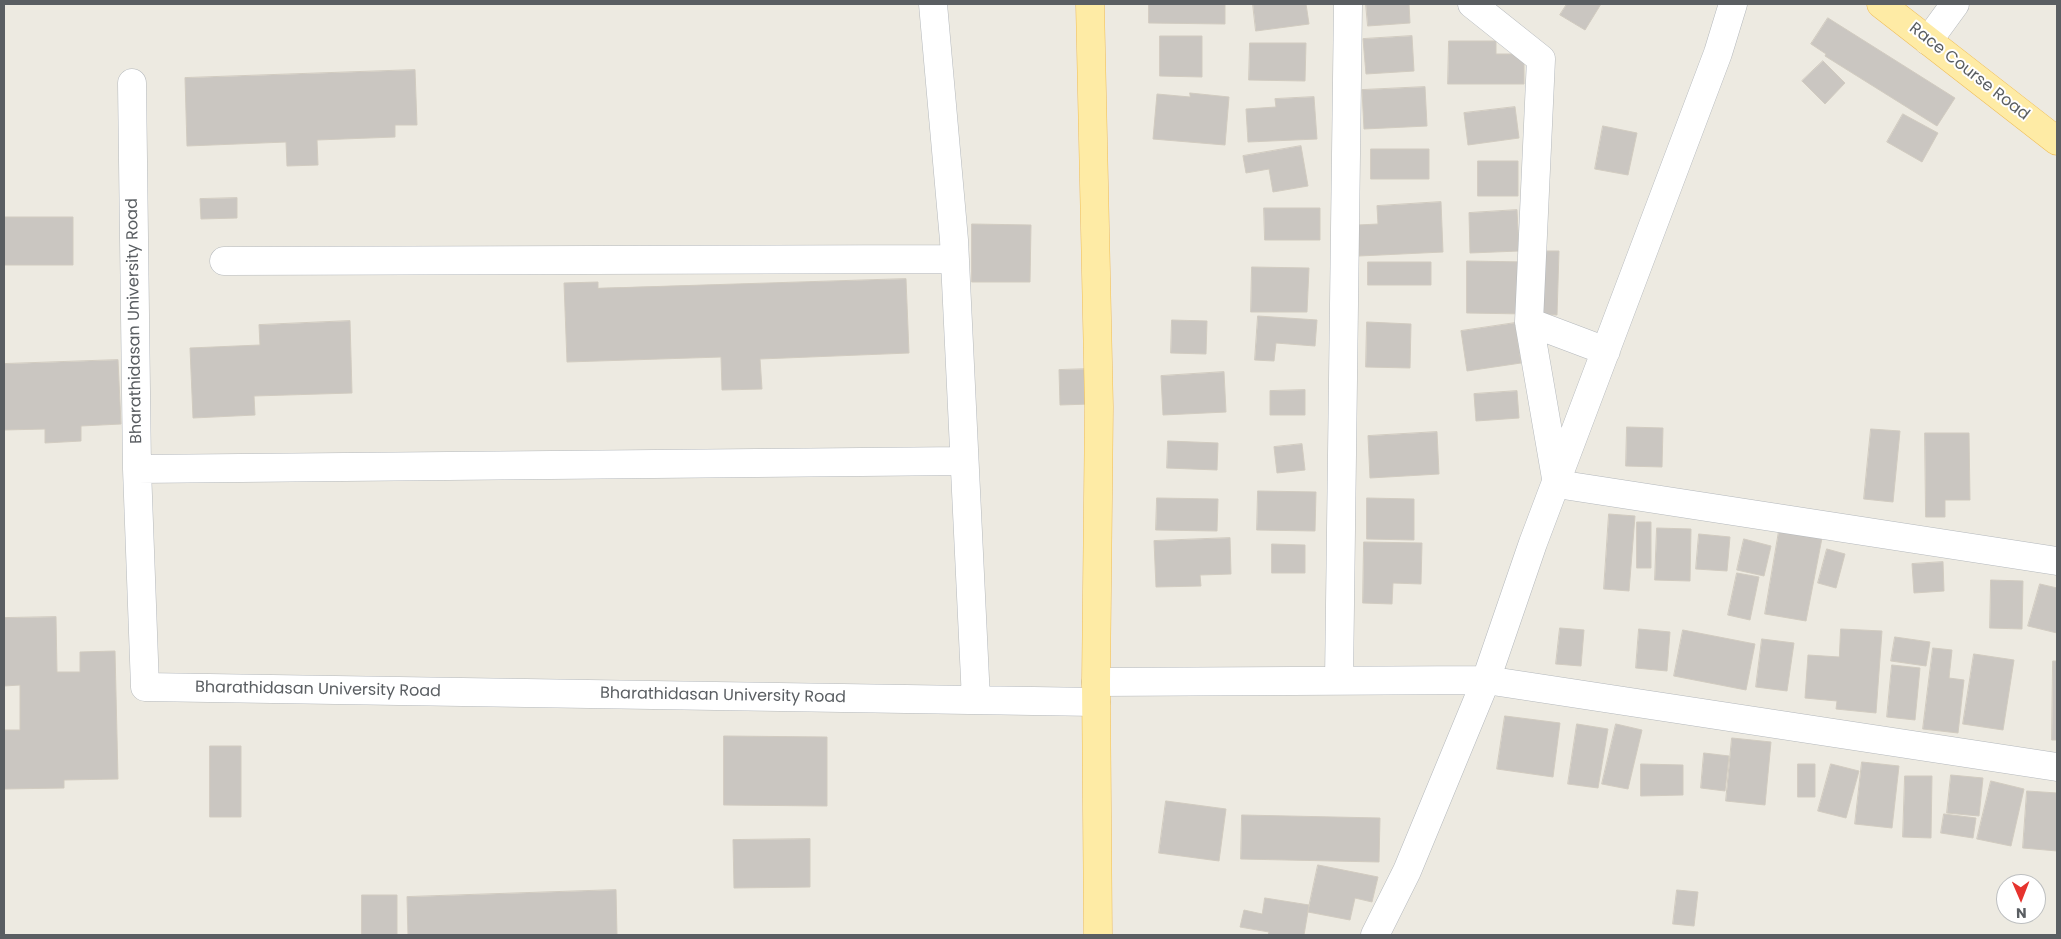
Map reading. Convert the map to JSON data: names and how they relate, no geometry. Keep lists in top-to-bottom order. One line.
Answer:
{"streets":{"main road":["Race Course Road"],"street":["Bharathidasan University Road"]},"north":"bottom"}
